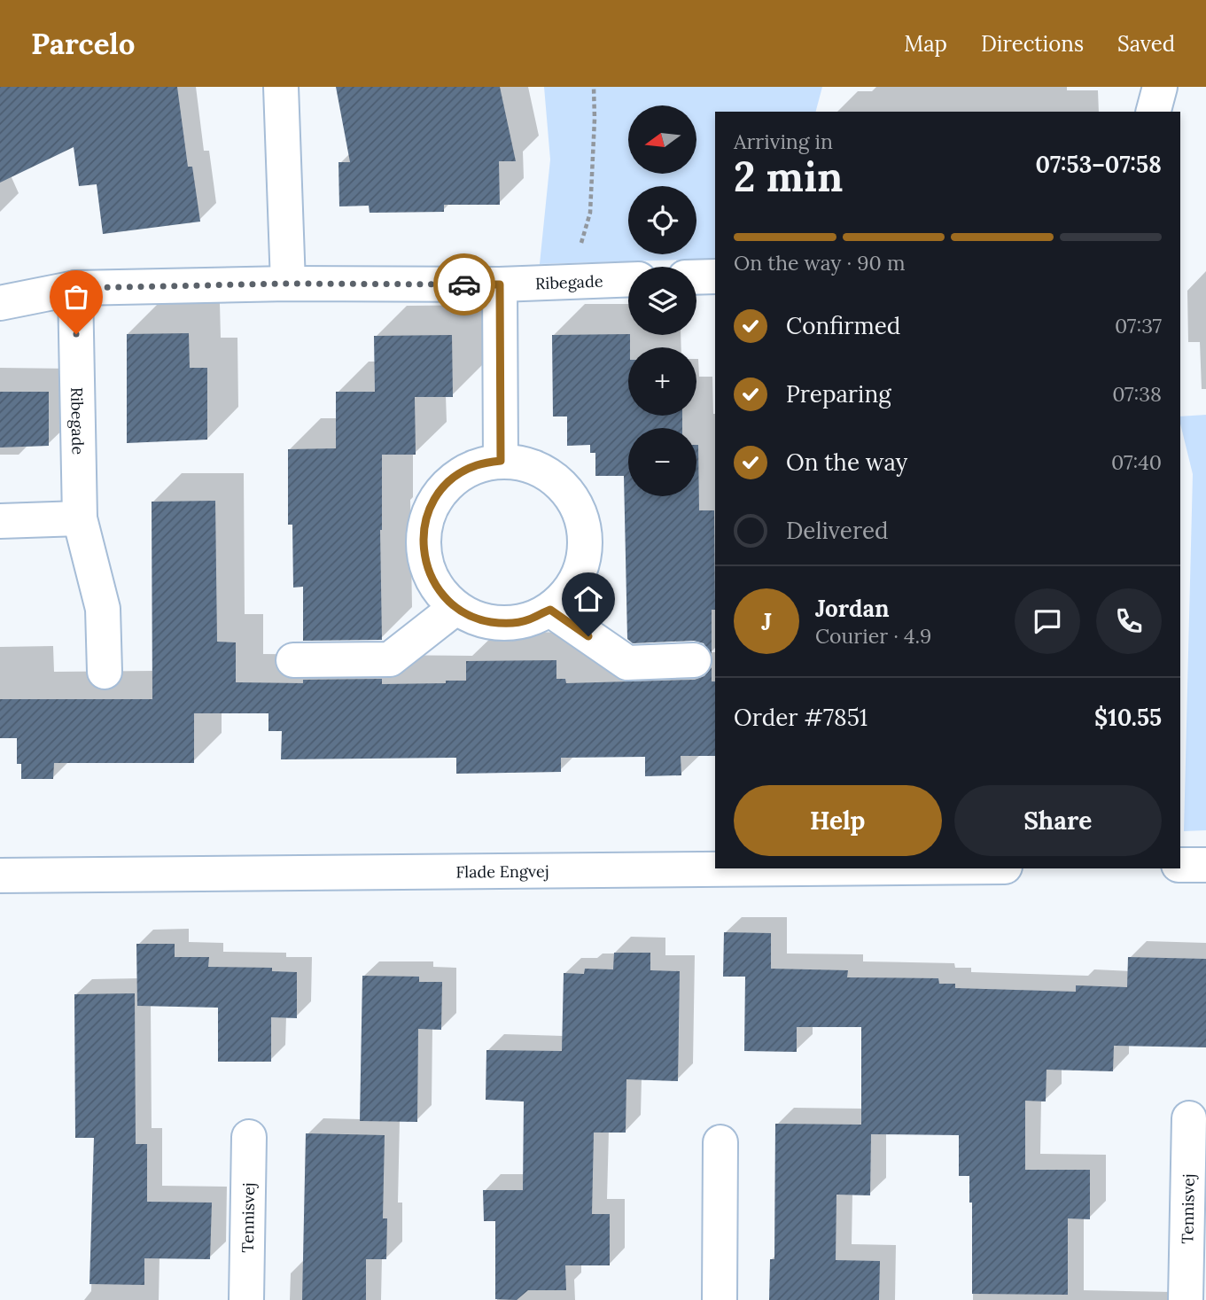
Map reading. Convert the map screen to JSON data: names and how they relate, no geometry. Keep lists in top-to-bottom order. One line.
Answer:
{"streets":{"street":["Ribegade","Flade Engvej","Tennisvej"]},"north":"left","page":{"header":"Parcelo","nav":["Map","Directions","Saved"],"map_buttons":["+","−"],"heading":["2 min","Arriving in","07:53–07:58"],"panel":["Jordan","Courier · 4.9","Order #7851","$10.55"],"bar":"On the way · 90 m","list":[["Confirmed","07:37"],["Preparing","07:38"],["On the way","07:40"],"Delivered"],"round":"J","buttons":["Help","Share"]}}
